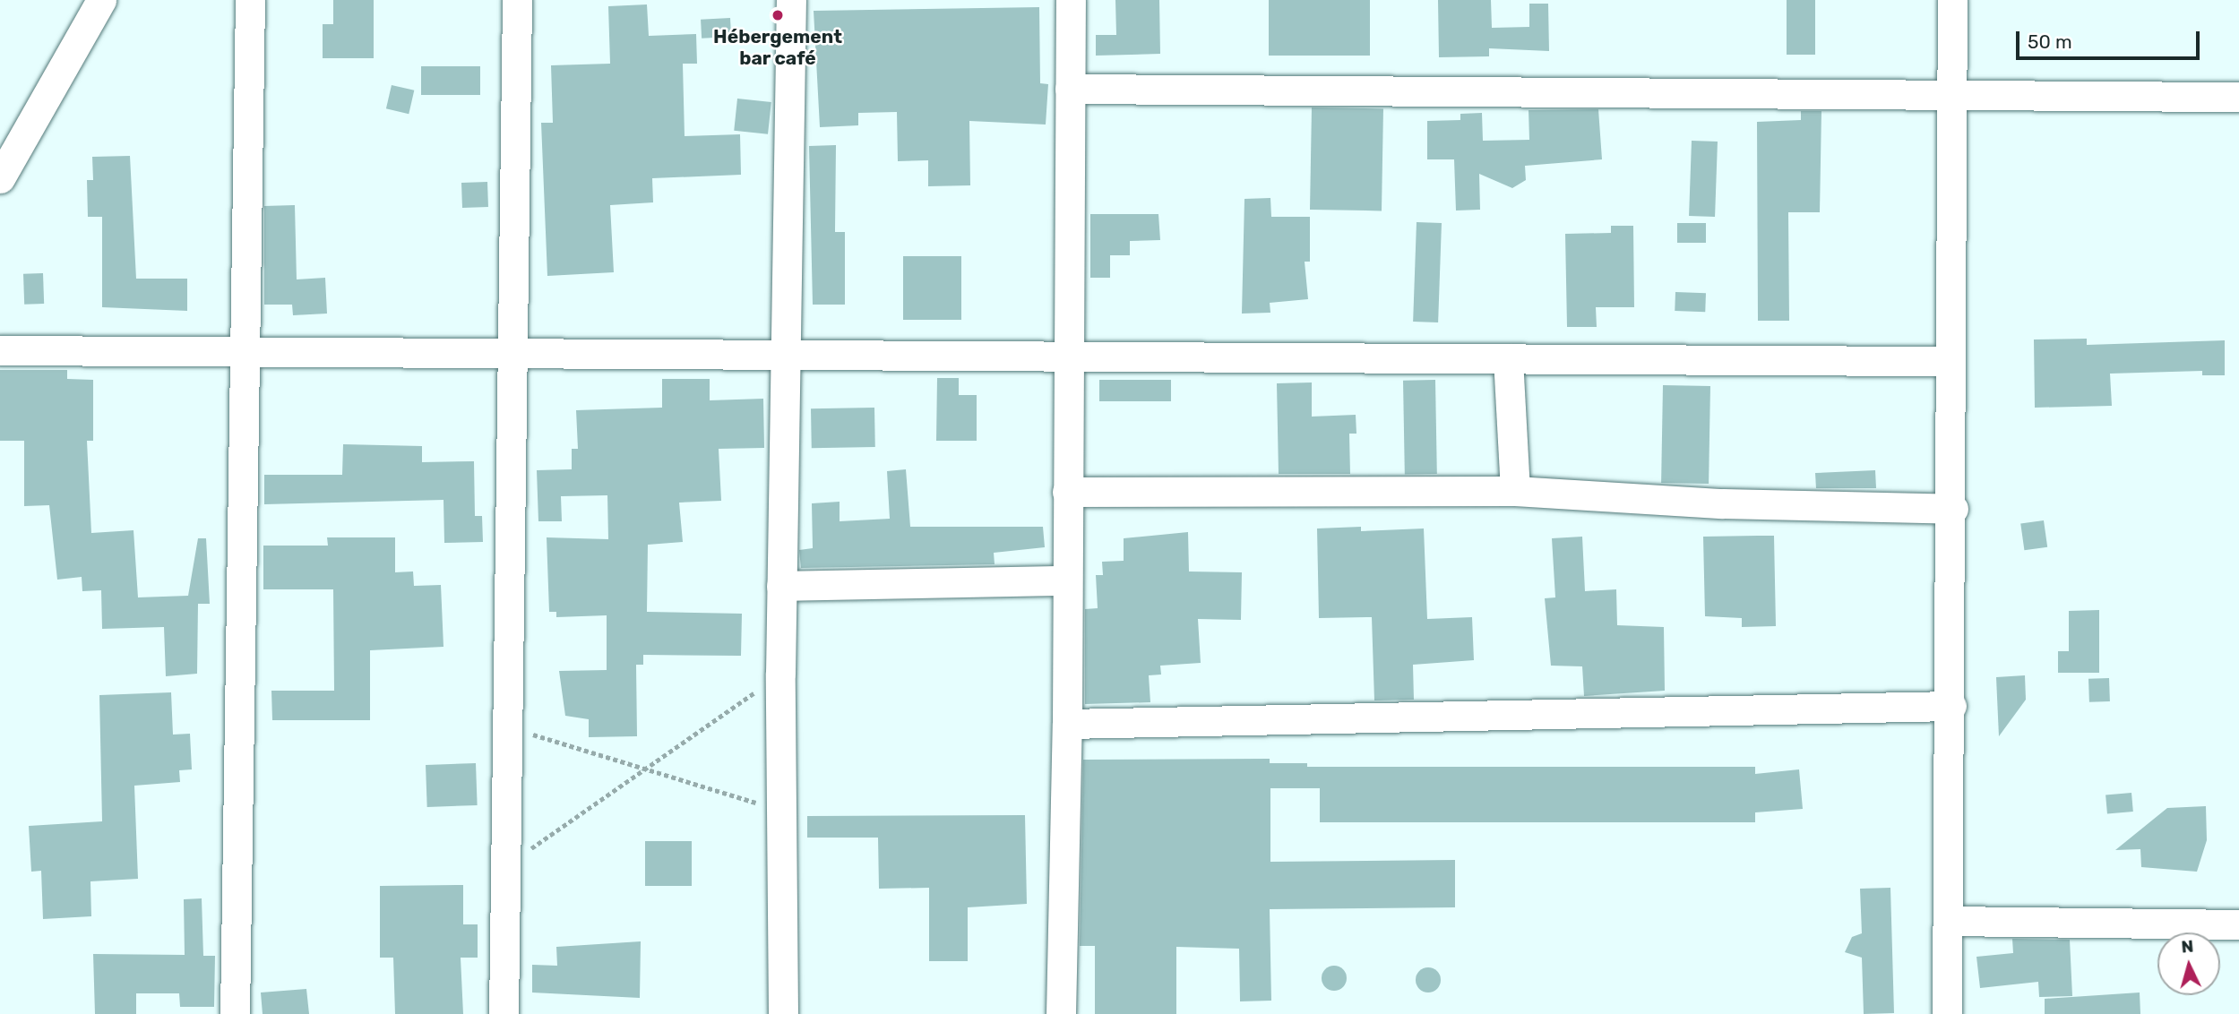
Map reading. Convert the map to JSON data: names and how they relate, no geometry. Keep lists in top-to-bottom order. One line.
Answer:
{"places":["Hébergement bar café"],"scale_bar":"50 m","north":"top"}
